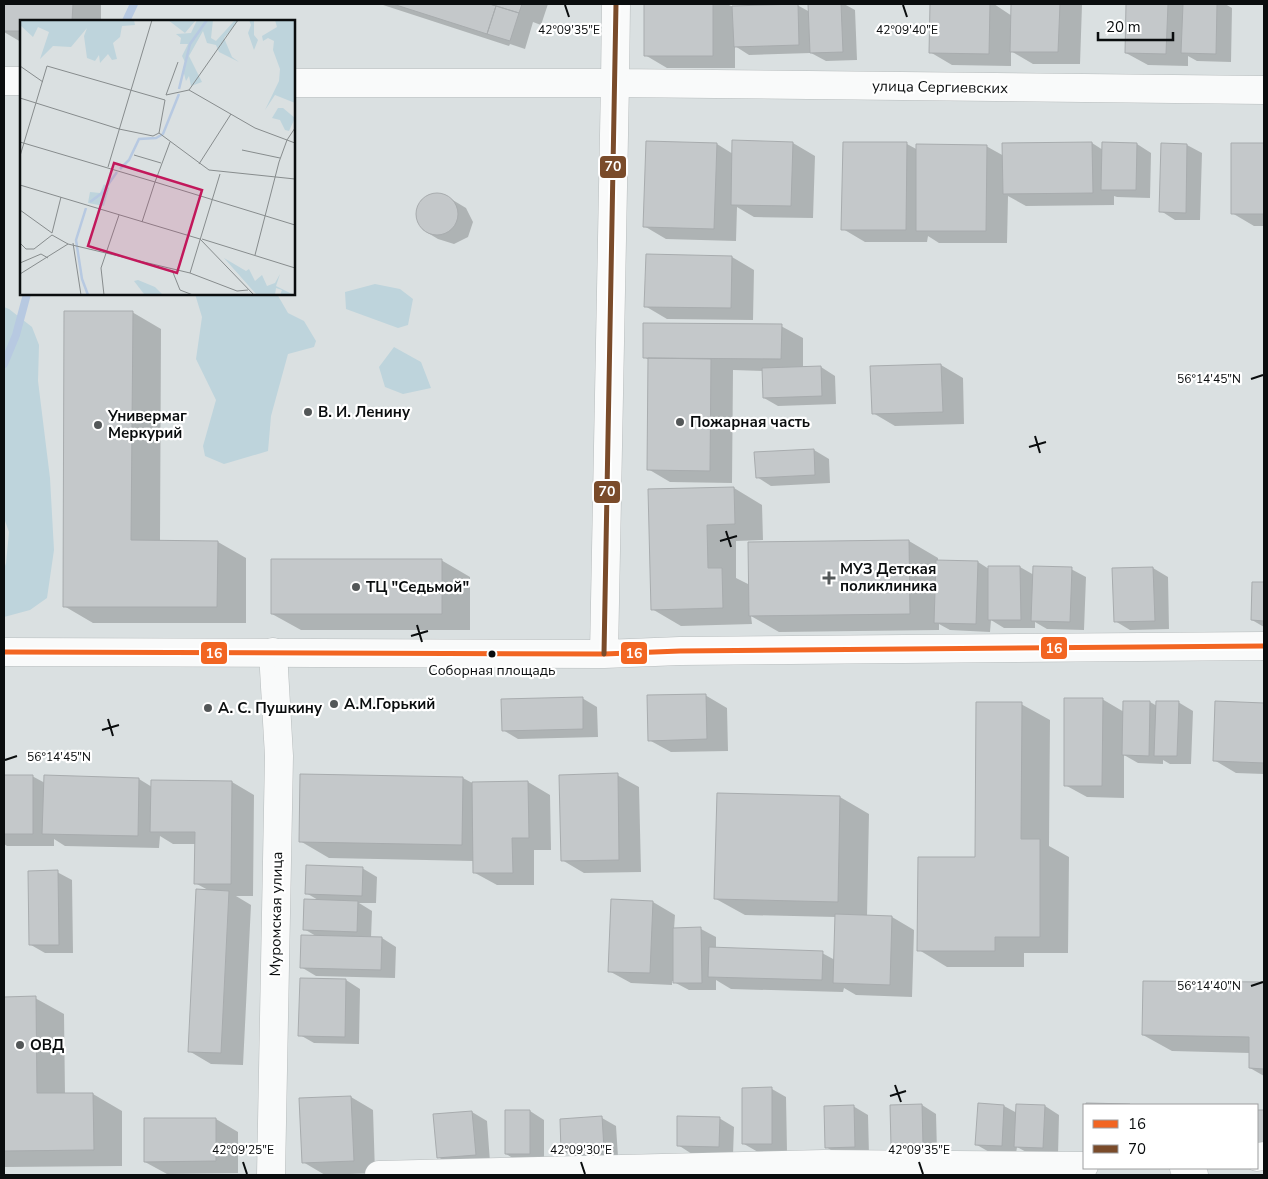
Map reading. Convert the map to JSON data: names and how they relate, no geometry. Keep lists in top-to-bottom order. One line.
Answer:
{"streets":{"main road":["улица Сергиевских","Муромская улица"]},"places":{"other":["В. И. Ленину","Пожарная часть","Универмаг Меркурий","ТЦ \"Седьмой\"","Соборная площадь","А.М.Горький","А. С. Пушкину","ОВД"],"health":["МУЗ Детская поликлиника"]},"lines":["transit line 70","transit line 16"],"legend":["16","70"],"scale_bar":"20 m","coordinates":["42°09'35\"E","42°09'40\"E","56°14'45\"N","56°14'40\"N","42°09'25\"E","42°09'30\"E"]}
